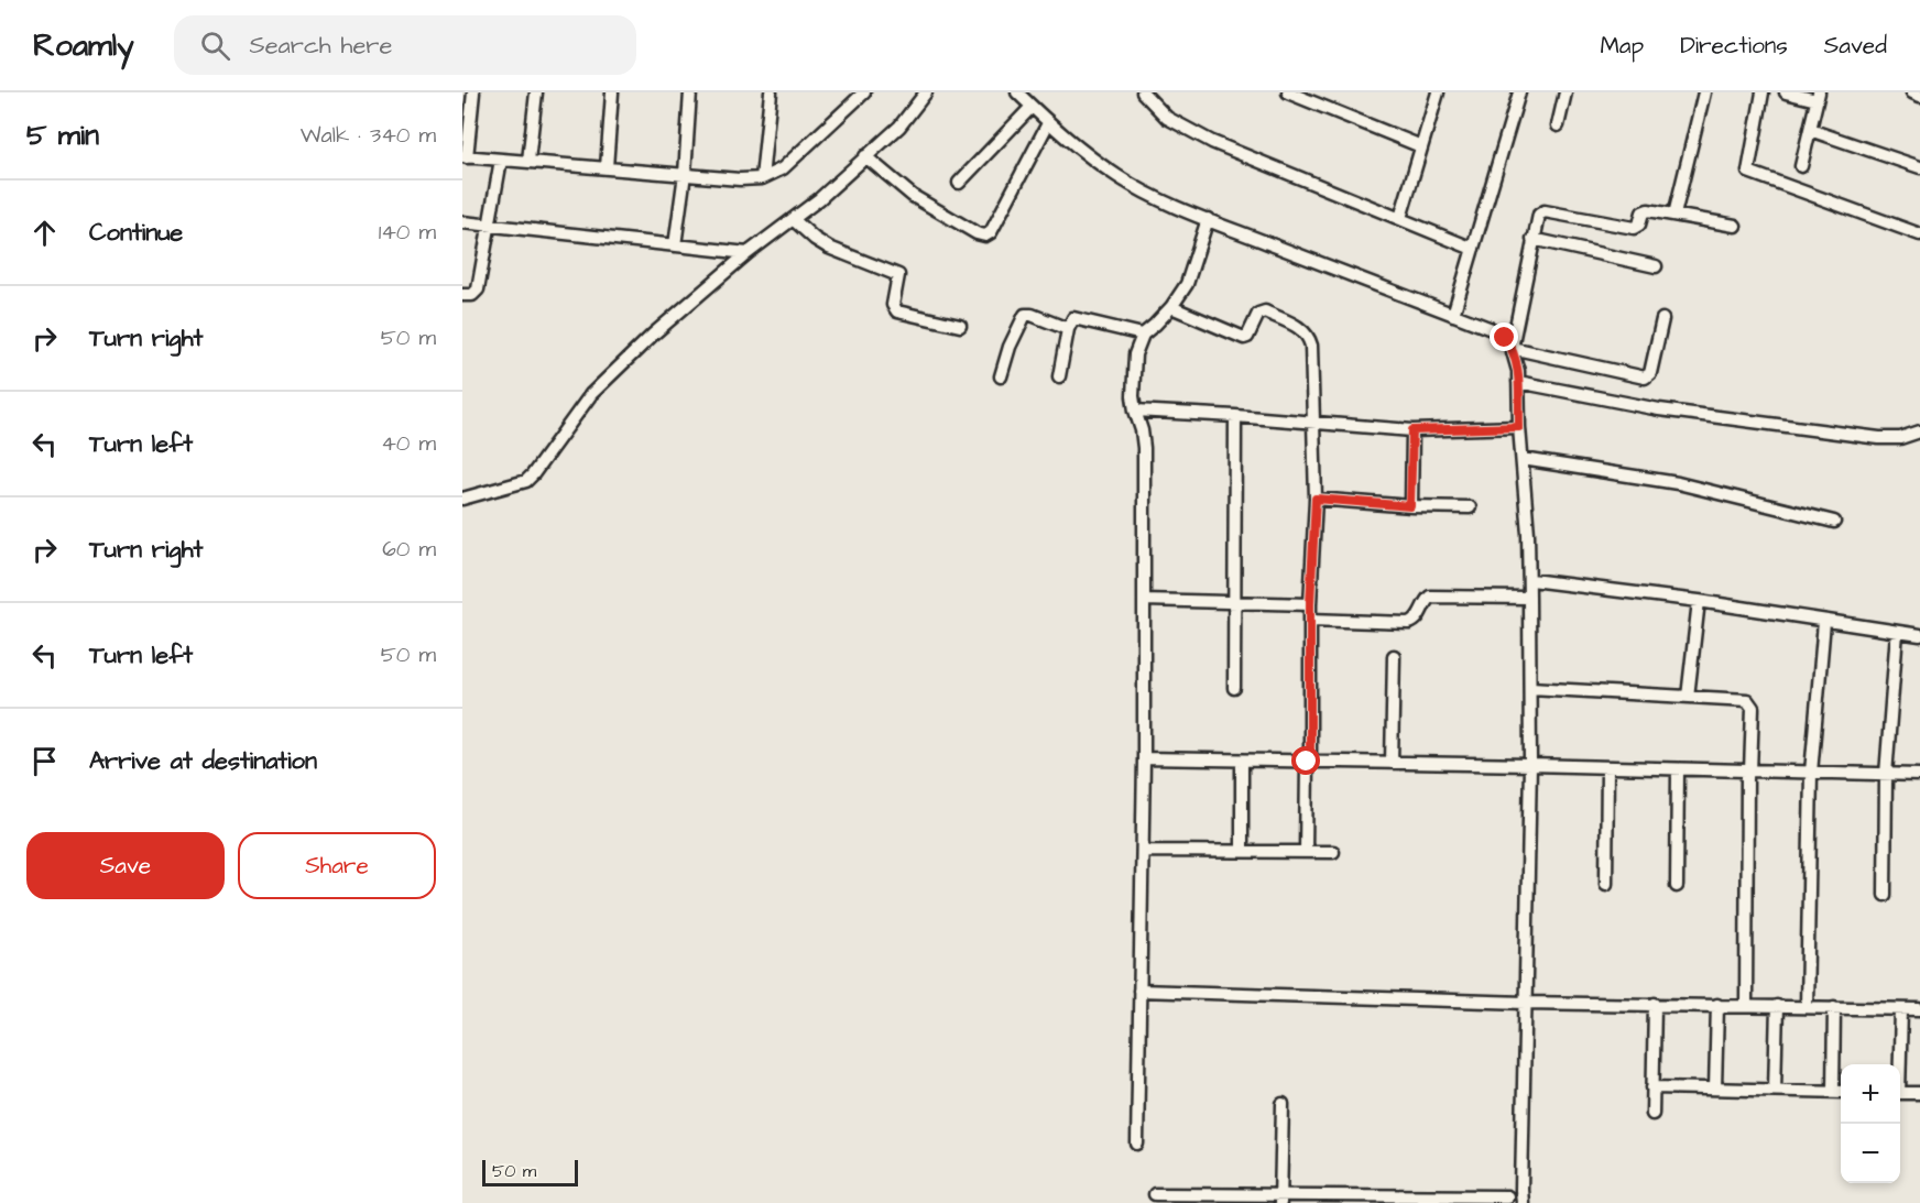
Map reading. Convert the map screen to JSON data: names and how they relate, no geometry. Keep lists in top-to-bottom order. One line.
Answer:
{"scale_bar":"50 m","page":{"header":"Roamly","search":"Search here","nav":["Map","Directions","Saved"],"heading":["5 min","Walk · 340 m"],"list":[["Continue","140 m"],["Turn right","50 m"],["Turn left","40 m"],["Turn right","60 m"],["Turn left","50 m"],"Arrive at destination"],"buttons":["Save","Share"],"map_buttons":["+","−"],"scale":"50 m"}}
